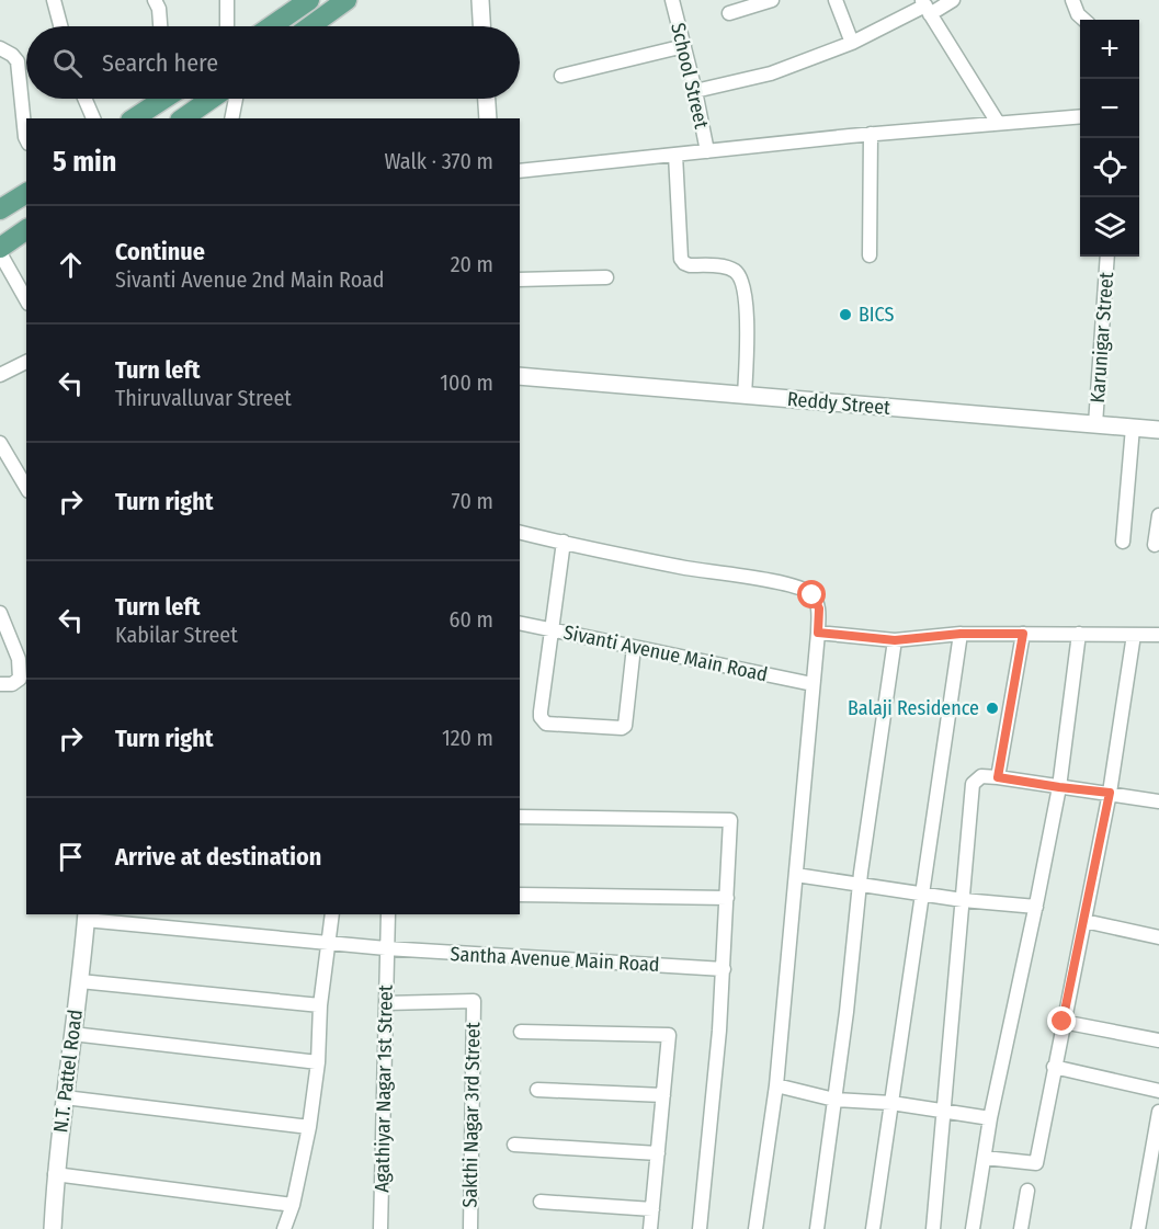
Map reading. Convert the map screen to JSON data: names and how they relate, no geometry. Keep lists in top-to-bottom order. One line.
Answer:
{"streets":{"street":["School Street","Karunigar Street","Reddy Street","Sivanti Avenue Main Road","Santha Avenue Main Road","N.T. Pattel Road","Agathiyar Nagar 1st Street","Sakthi Nagar 3rd Street"]},"crossings":[["Karunigar Street","Reddy Street"],["Santha Avenue Main Road","N.T. Pattel Road"],["Santha Avenue Main Road","Agathiyar Nagar 1st Street"],["Agathiyar Nagar 1st Street","Sakthi Nagar 3rd Street"]],"places":["BICS","Balaji Residence"],"page":{"map_buttons":["+","−"],"search":"Search here","heading":["5 min","Walk · 370 m"],"list":[["Continue","Sivanti Avenue 2nd Main Road","20 m"],["Turn left","Thiruvalluvar Street","100 m"],["Turn right","70 m"],["Turn left","Kabilar Street","60 m"],["Turn right","120 m"],"Arrive at destination"]}}
